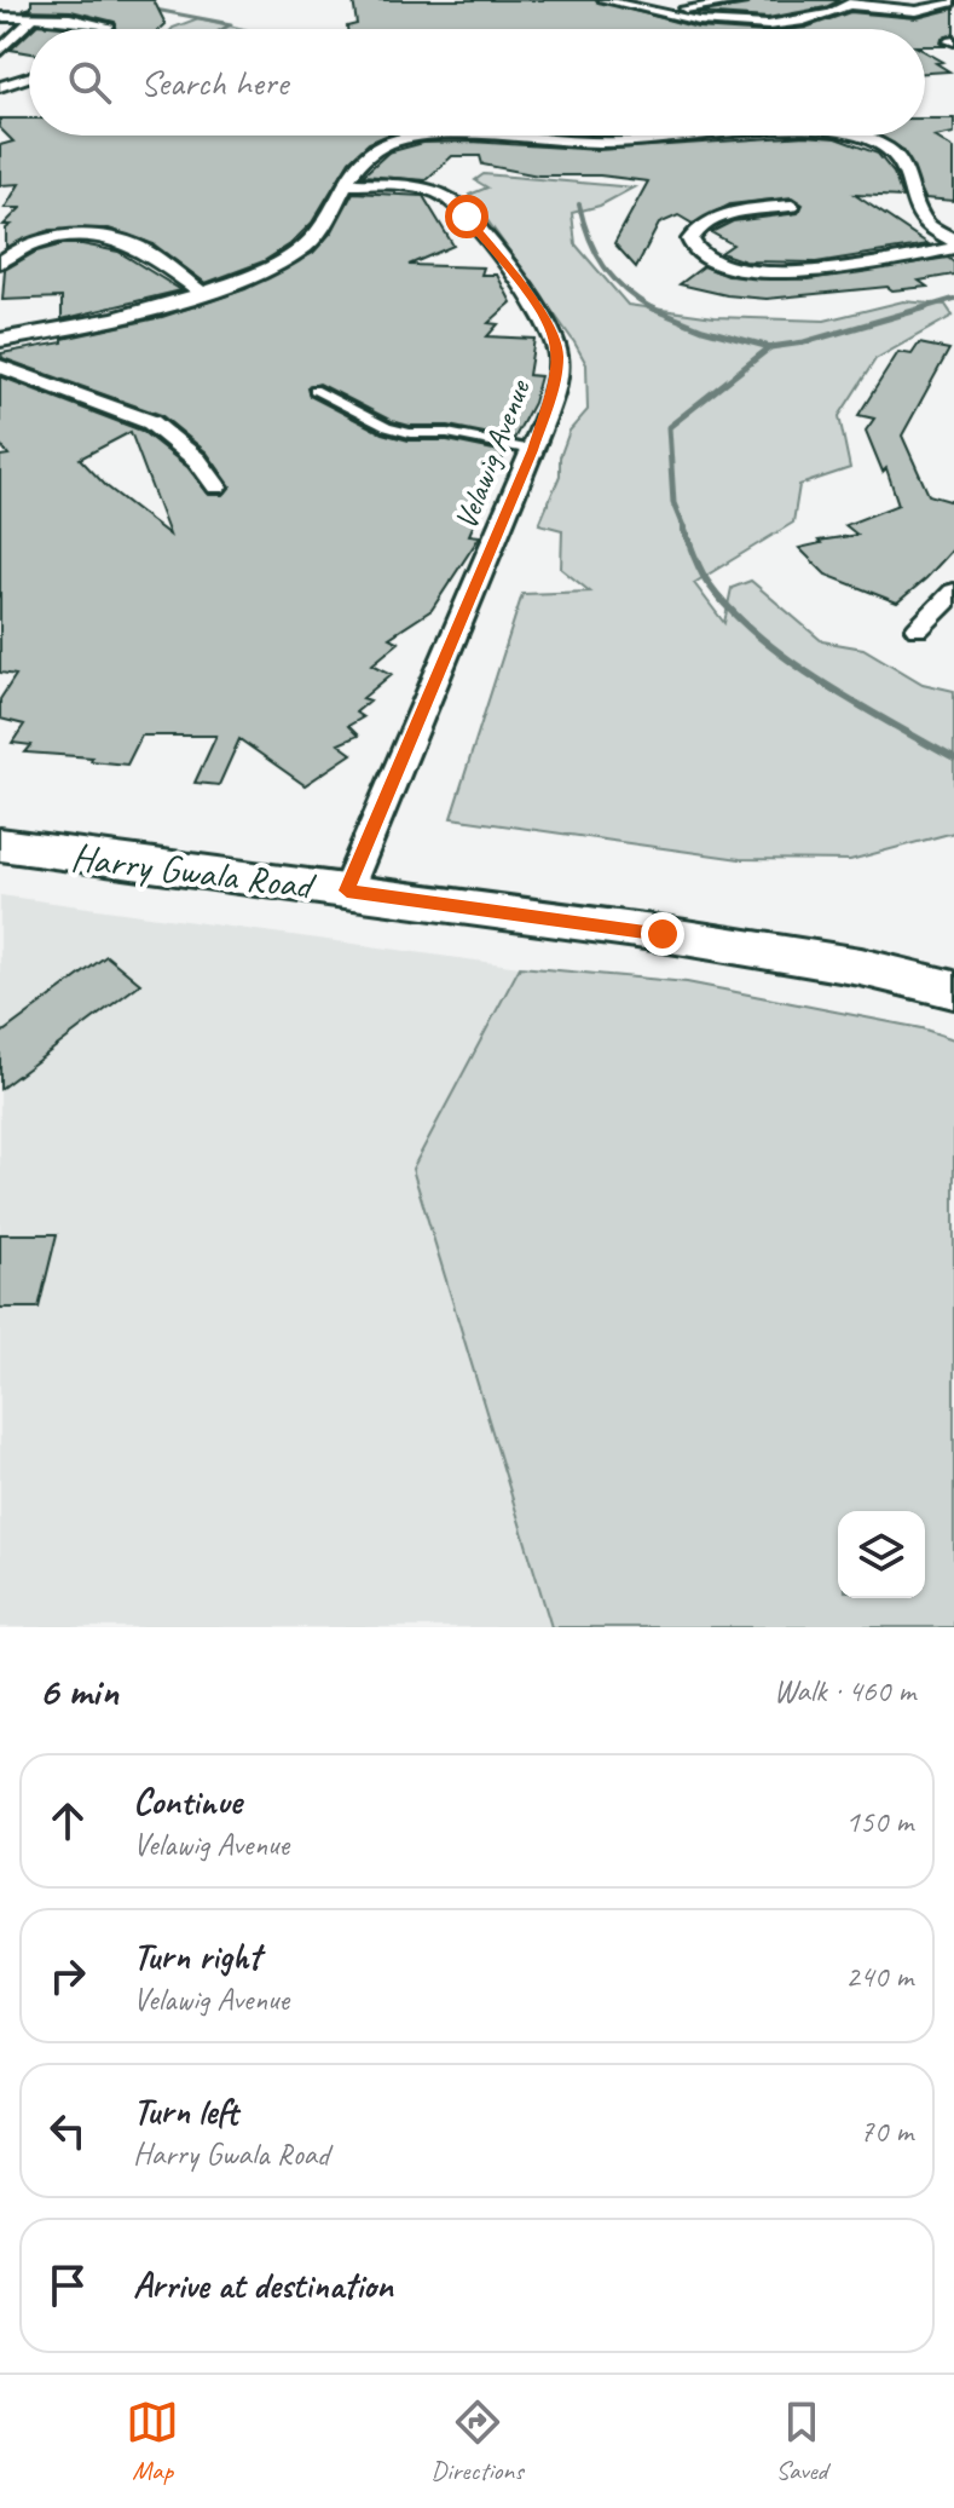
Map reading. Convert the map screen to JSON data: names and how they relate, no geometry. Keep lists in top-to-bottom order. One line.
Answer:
{"streets":{"main road":["Harry Gwala Road"],"street":["Velawig Avenue"]},"crossings":[["Velawig Avenue","Harry Gwala Road"]],"page":{"search":"Search here","heading":["6 min","Walk · 460 m"],"list":[["Continue","Velawig Avenue","150 m"],["Turn right","Velawig Avenue","240 m"],["Turn left","Harry Gwala Road","70 m"],"Arrive at destination"],"nav":["Map","Directions","Saved"]}}
